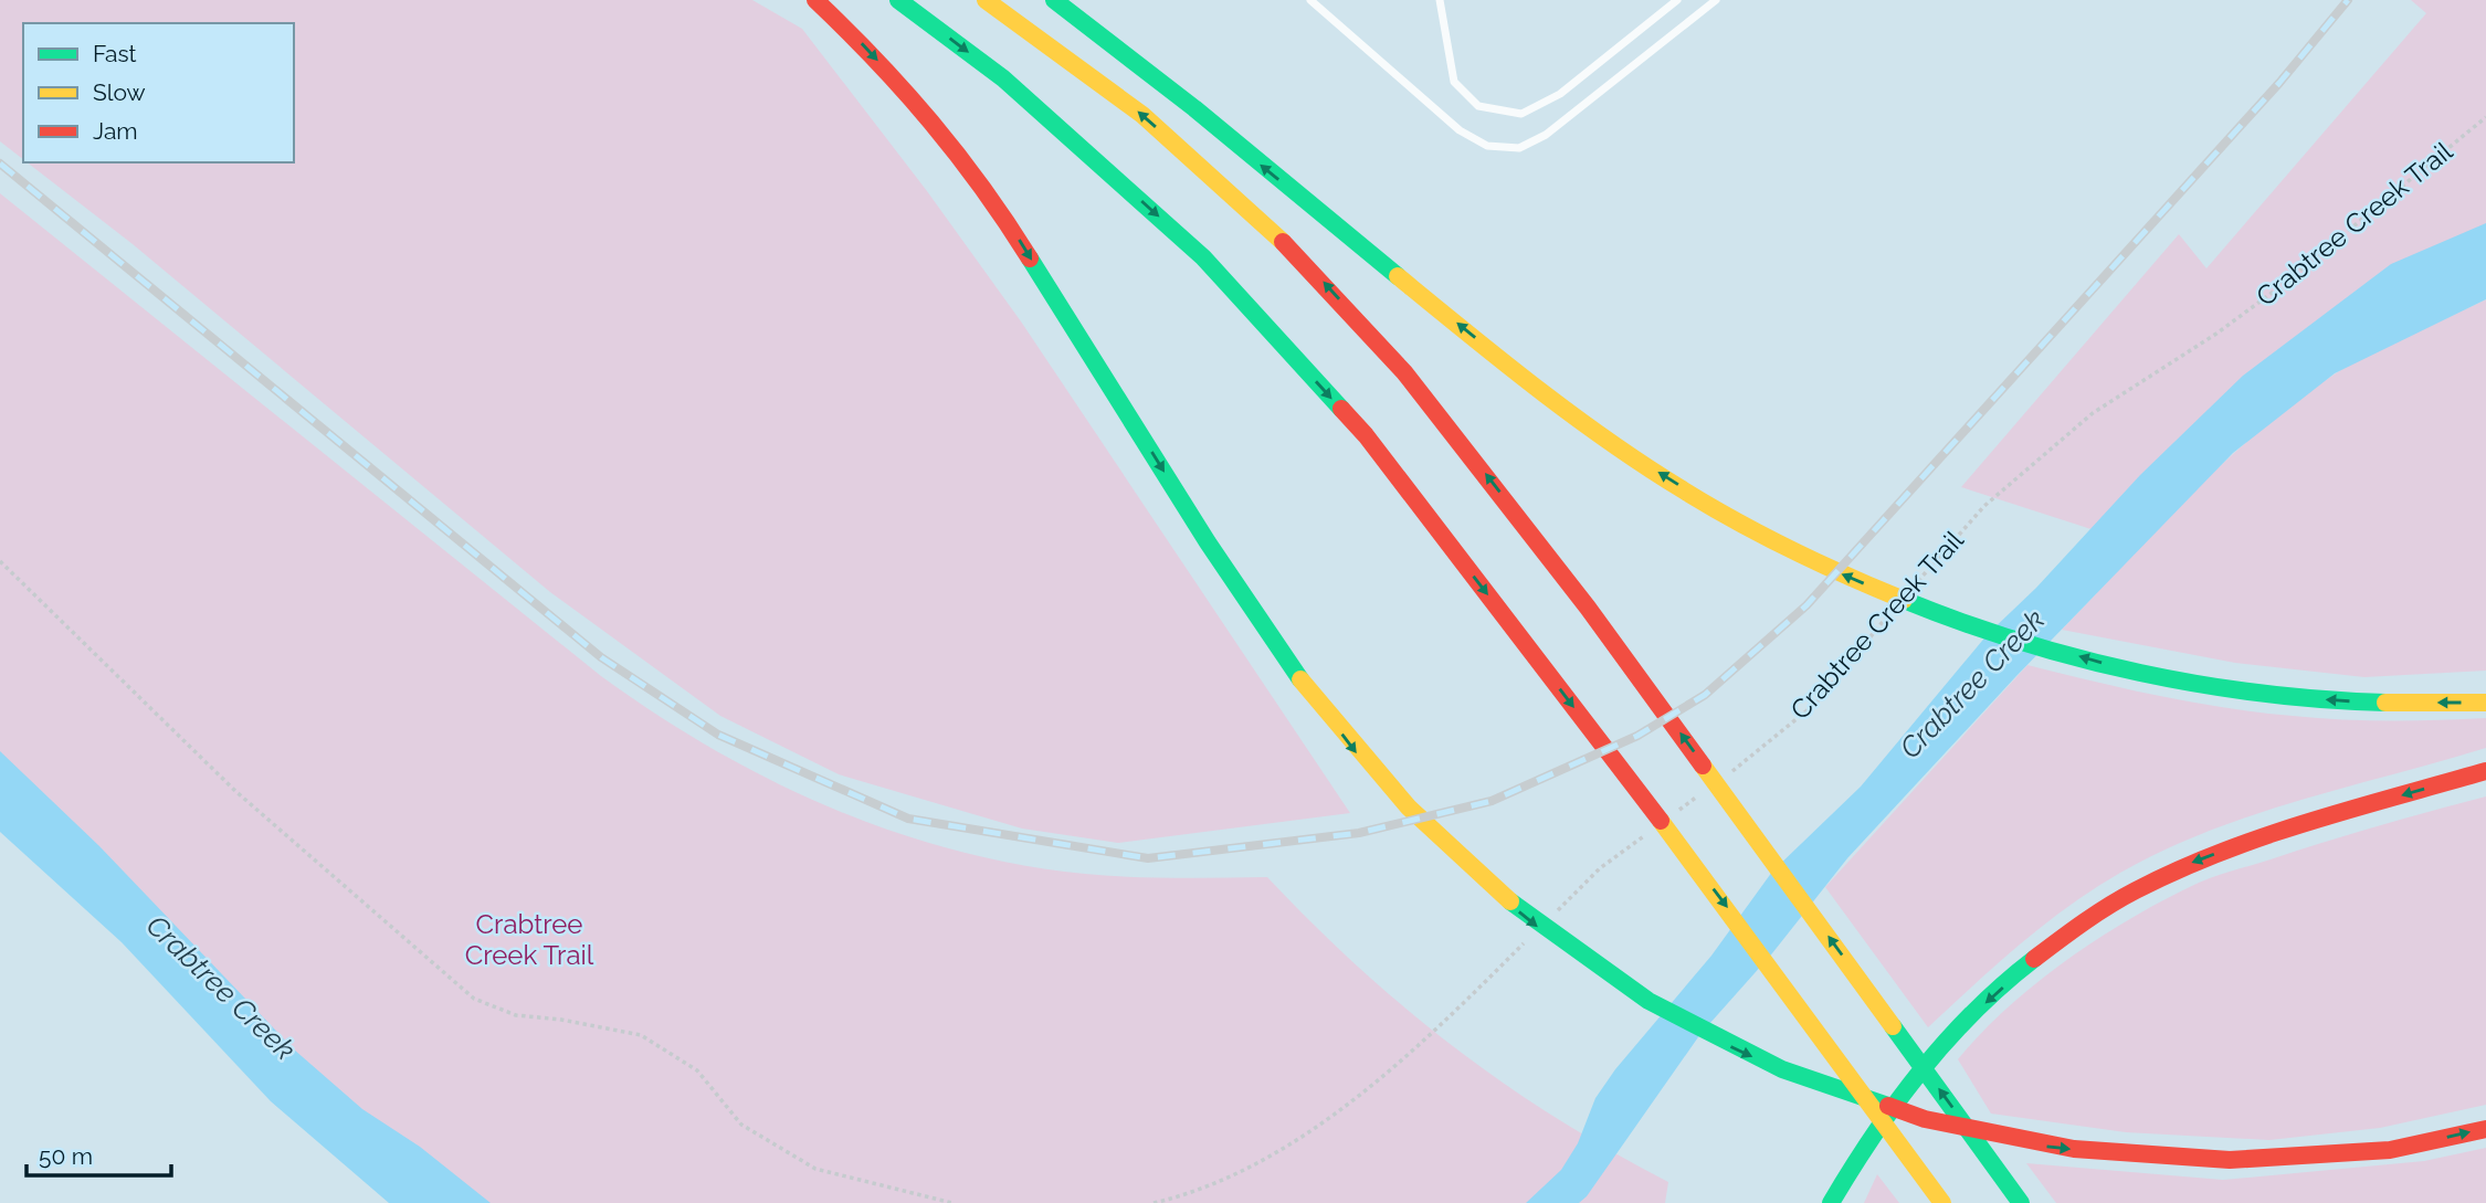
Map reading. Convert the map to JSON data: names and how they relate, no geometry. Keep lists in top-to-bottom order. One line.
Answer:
{"streets":{"path":["Crabtree Creek Trail"]},"water":["Crabtree Creek"],"parks":["Crabtree Creek Trail"],"legend":["Fast","Slow","Jam"],"scale_bar":"50 m"}
